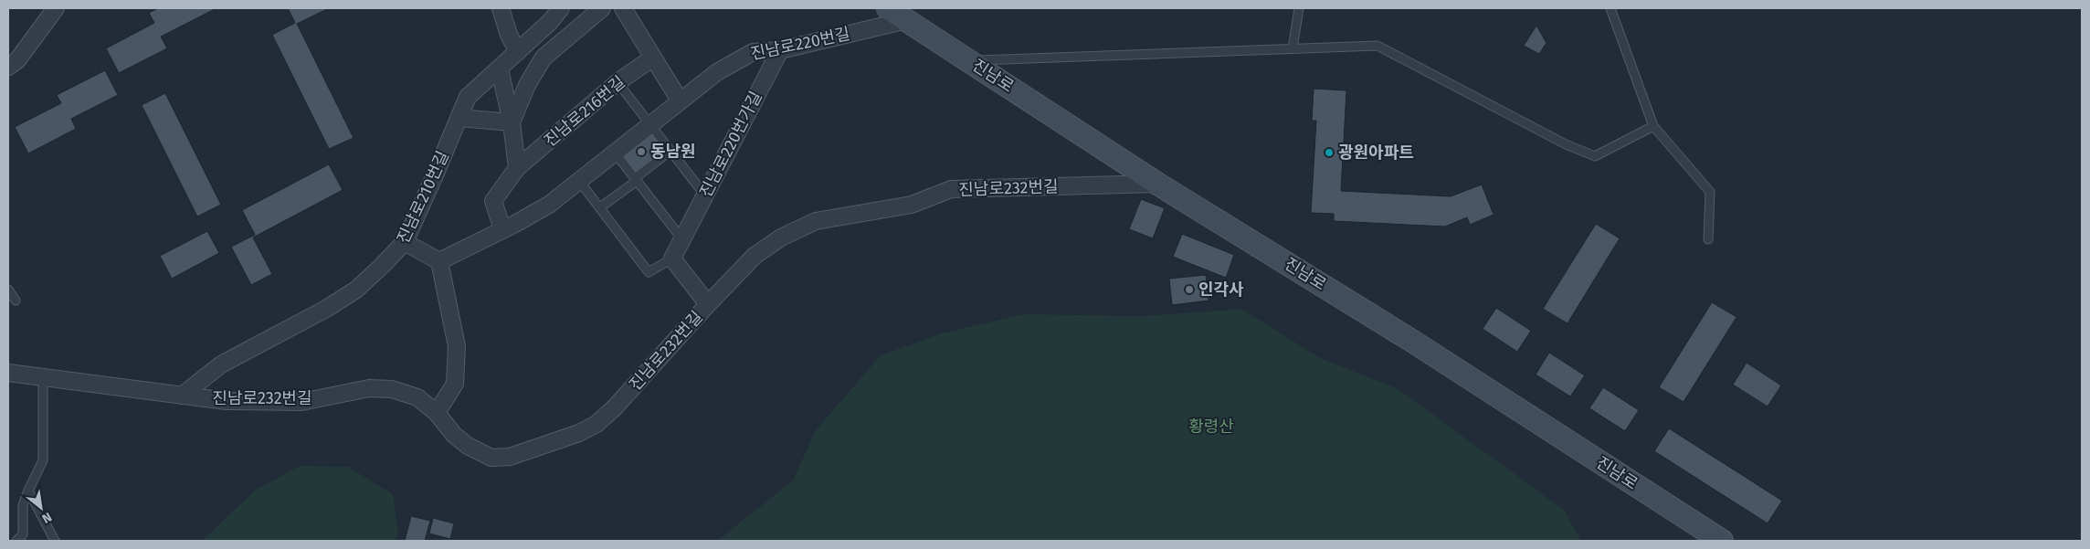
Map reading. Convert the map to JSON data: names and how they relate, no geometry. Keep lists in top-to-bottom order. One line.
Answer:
{"streets":{"main road":["진남로"],"street":["진남로220번길","진남로216번길","진남로220번가길","진남로232번길","진남로210번길"]},"crossings":[["진남로220번길","진남로"],["진남로220번길","진남로216번길"],["진남로220번길","진남로220번가길"],["진남로","진남로232번길"],["진남로232번길","진남로210번길"]],"parks":["황령산"],"places":["동남원","광원아파트","인각사"],"north":"bottom right"}
